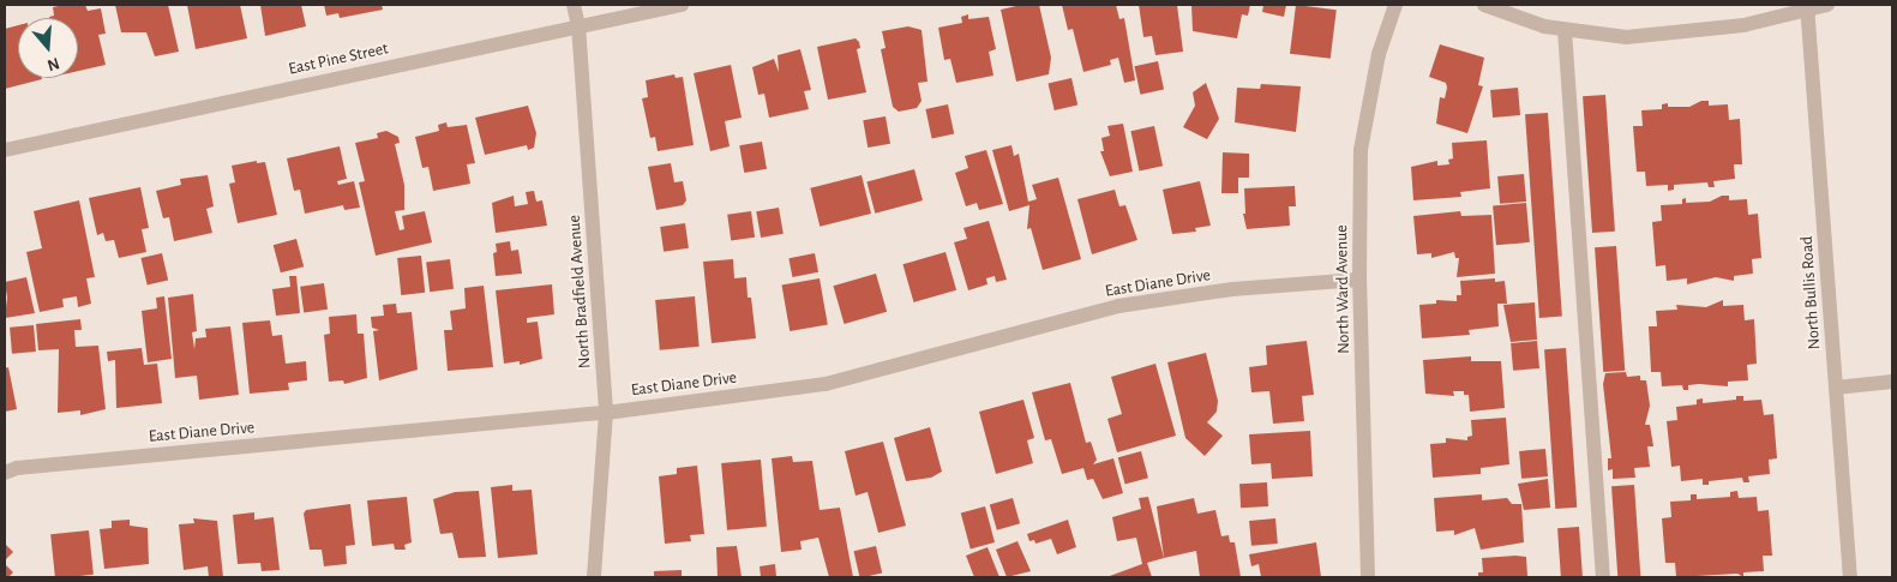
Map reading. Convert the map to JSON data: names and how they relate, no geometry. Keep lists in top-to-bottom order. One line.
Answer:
{"streets":{"street":["East Pine Street","East Diane Drive","North Ward Avenue","North Bradfield Avenue","North Bullis Road"]},"crossings":[["East Pine Street","North Bradfield Avenue"],["East Diane Drive","North Ward Avenue"],["East Diane Drive","North Bradfield Avenue"]],"north":"bottom"}
